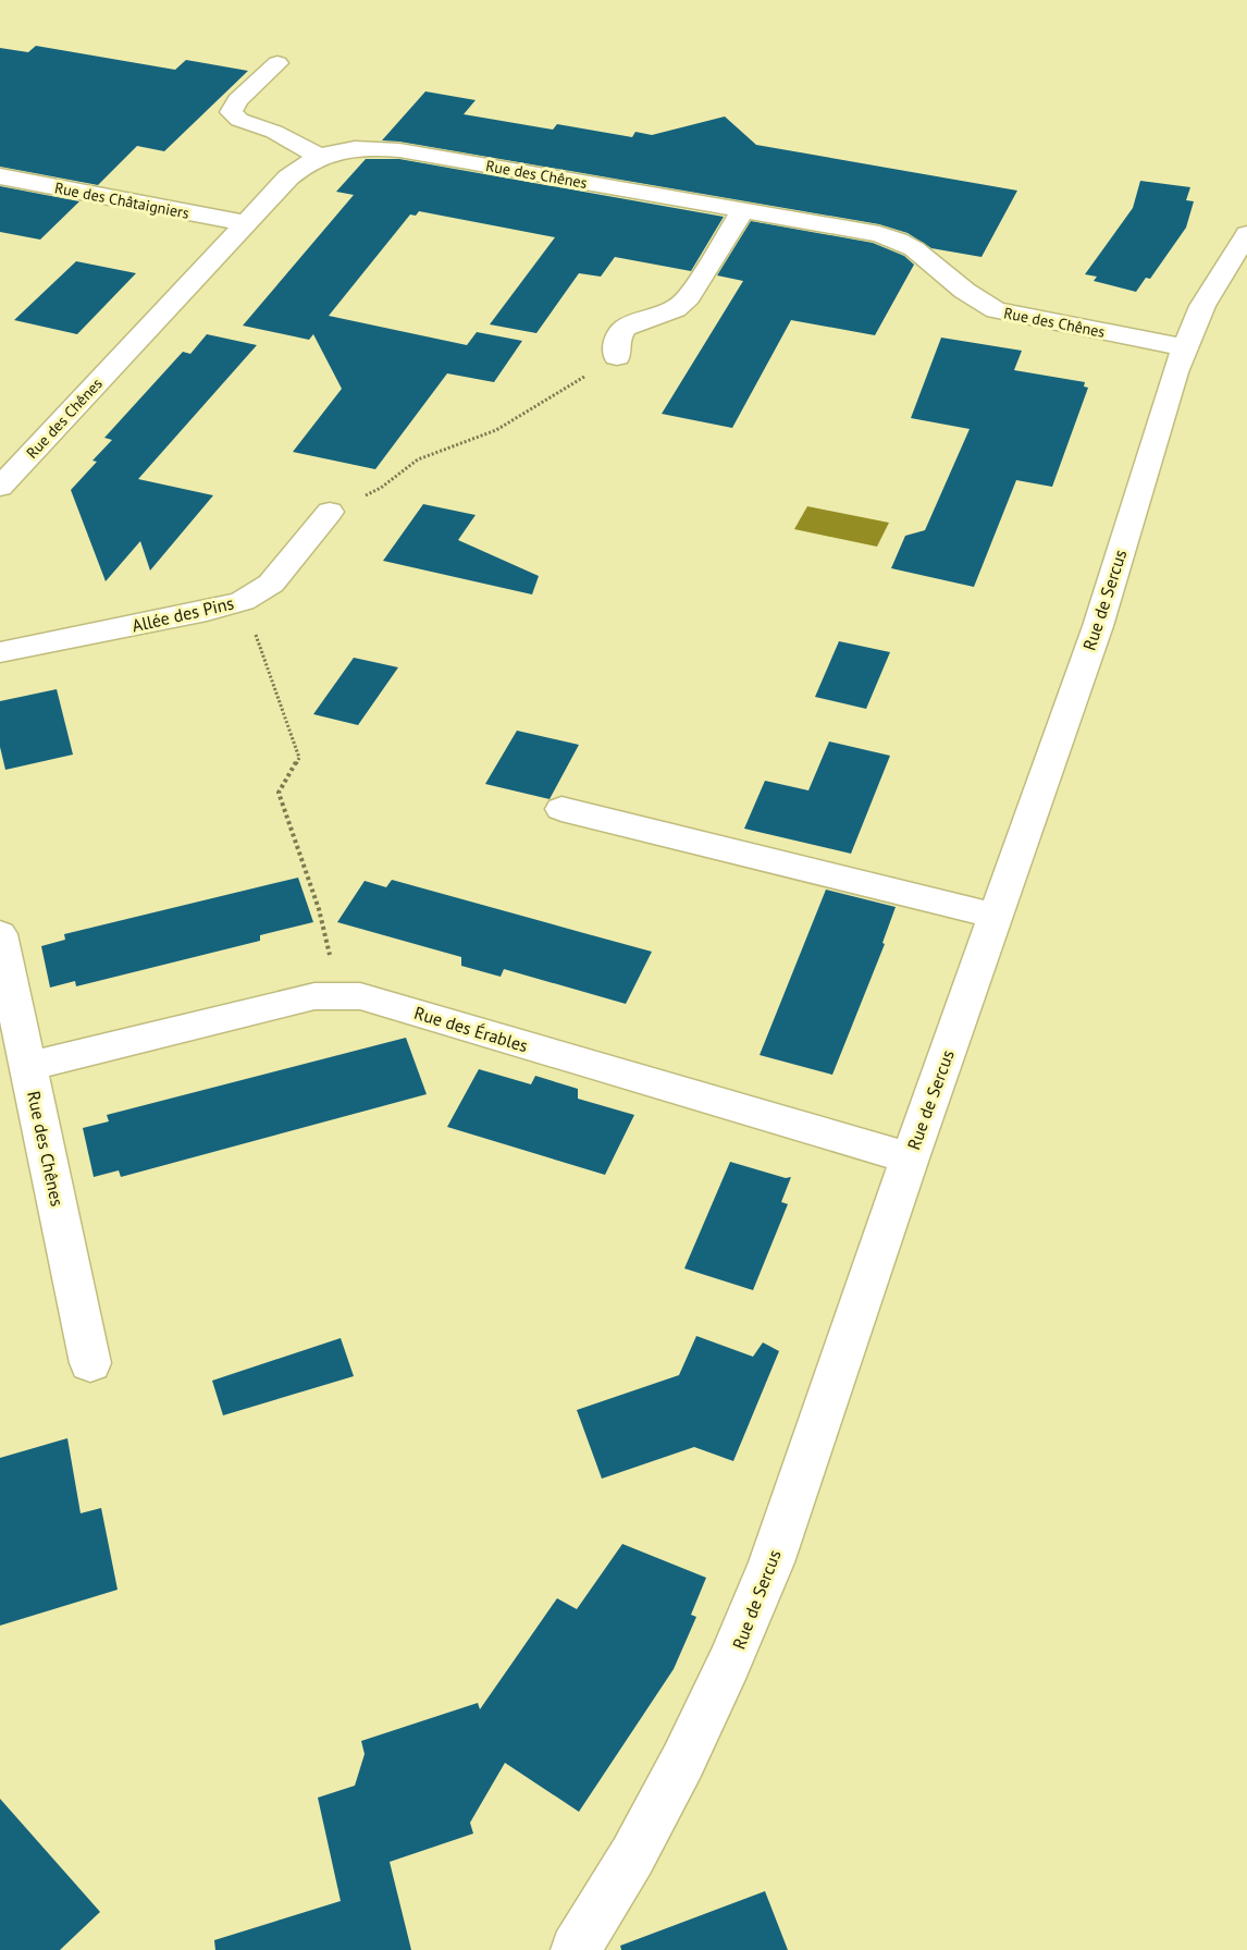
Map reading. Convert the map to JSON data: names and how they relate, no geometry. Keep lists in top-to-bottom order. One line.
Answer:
{"streets":{"street":["Rue des Chênes","Rue des Châtaigniers","Rue de Sercus","Allée des Pins","Rue des Érables"]},"crossings":[["Rue des Chênes","Rue des Châtaigniers"],["Rue des Chênes","Rue de Sercus"],["Rue des Chênes","Rue des Érables"],["Rue de Sercus","Rue des Érables"]]}
